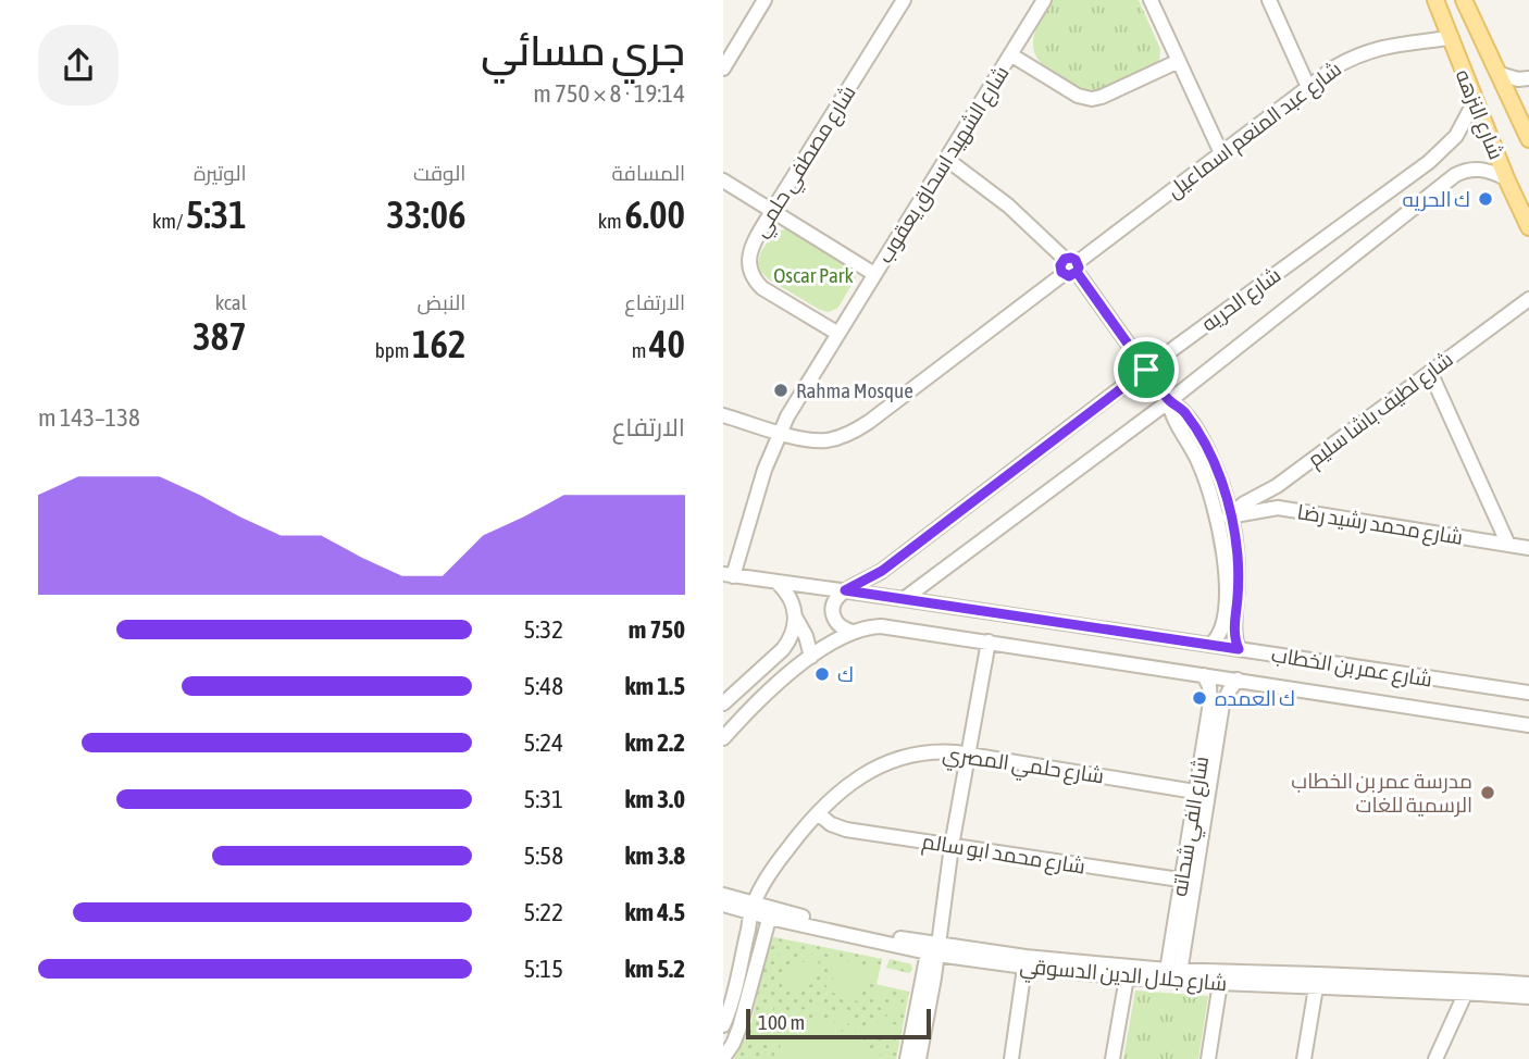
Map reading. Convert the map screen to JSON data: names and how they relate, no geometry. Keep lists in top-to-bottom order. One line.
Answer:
{"streets":{"main road":["شارع النزهه"],"street":["شارع عبد المنعم اسماعيل","شارع مصطفي حلمي","شارع الشهيد اسحاق يعقوب","شارع الحريه","شارع لطيف باشا سليم","شارع محمد رشيد رضا","شارع عمر بن الخطاب","شارع حلمي المصري","شارع الفي شحاته","شارع محمد ابو سالم","شارع جلال الدين الدسوقي"]},"crossings":[["شارع النزهه","شارع عبد المنعم اسماعيل"],["شارع النزهه","شارع الحريه"],["شارع عبد المنعم اسماعيل","شارع الشهيد اسحاق يعقوب"],["شارع مصطفي حلمي","شارع الشهيد اسحاق يعقوب"],["شارع الشهيد اسحاق يعقوب","شارع عمر بن الخطاب"],["شارع الحريه","شارع عمر بن الخطاب"],["شارع لطيف باشا سليم","شارع محمد رشيد رضا"],["شارع عمر بن الخطاب","شارع الفي شحاته"],["شارع حلمي المصري","شارع الفي شحاته"],["شارع حلمي المصري","شارع محمد ابو سالم"],["شارع حلمي المصري","شارع جلال الدين الدسوقي"],["شارع الفي شحاته","شارع محمد ابو سالم"],["شارع الفي شحاته","شارع جلال الدين الدسوقي"]],"parks":["Oscar Park"],"places":["ك الحريه","Rahma Mosque","ك","ك العمده","مدرسة عمر بن الخطاب الرسمية للغات"],"scale_bar":"100 m","page":{"heading":["جري مسائي","19:14 · 8 × 750 m"],"stats":[["المسافة","6.00 km"],["الوقت","33:06"],["الوتيرة","5:31 /km"],["الارتفاع","40 m"],["النبض","162 bpm"],["kcal","387"]],"chart":["الارتفاع","138–143 m"],"list":[{"name":"750 m","note":"5:32"},{"name":"1.5 km","note":"5:48"},{"name":"2.2 km","note":"5:24"},{"name":"3.0 km","note":"5:31"},{"name":"3.8 km","note":"5:58"},{"name":"4.5 km","note":"5:22"},{"name":"5.2 km","note":"5:15"}],"scale":"100 m"}}
